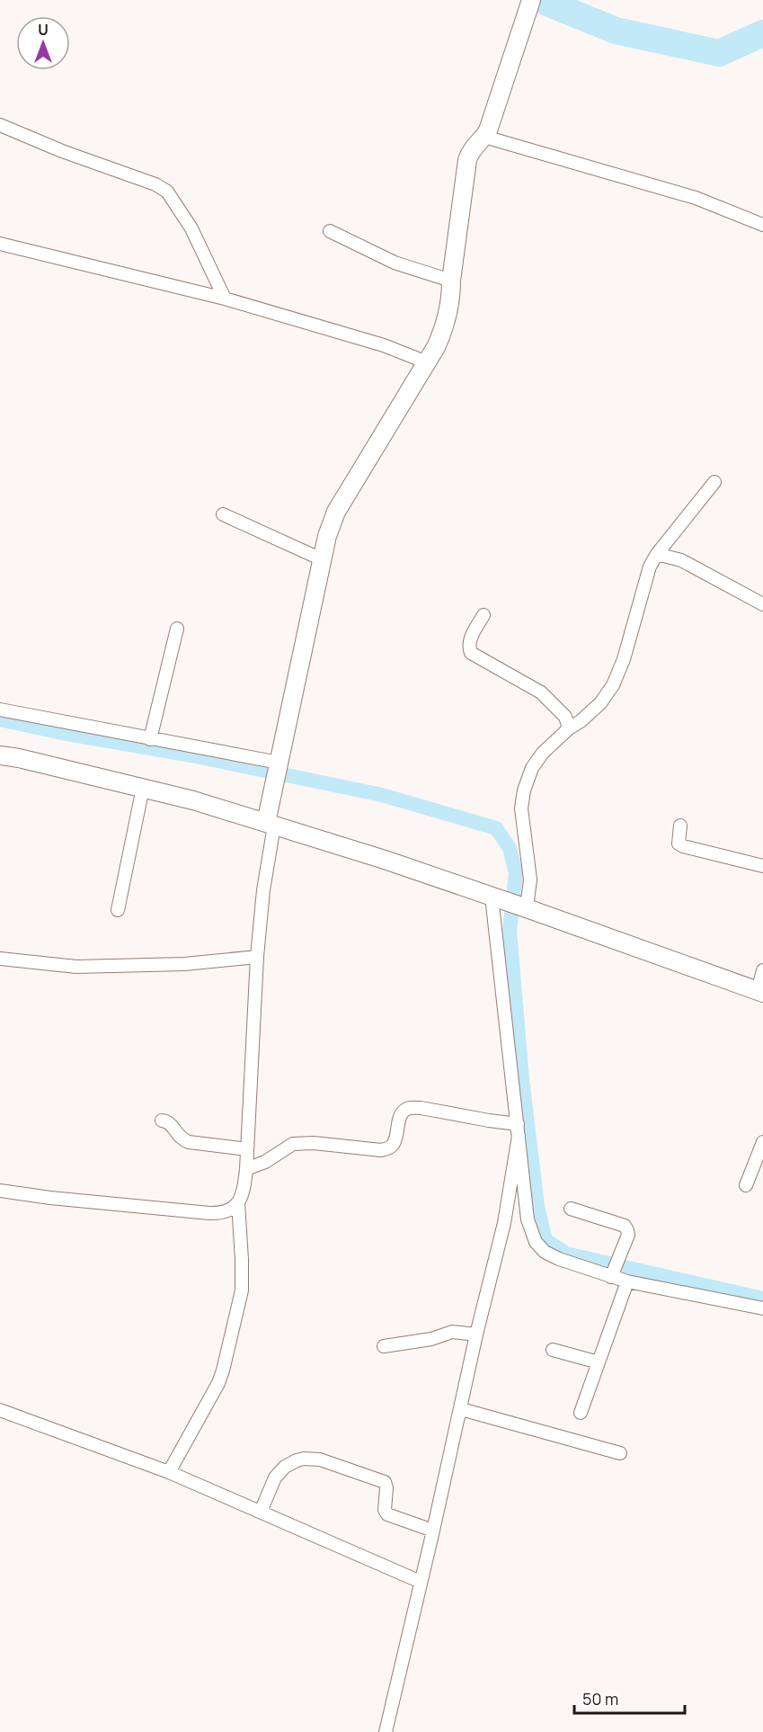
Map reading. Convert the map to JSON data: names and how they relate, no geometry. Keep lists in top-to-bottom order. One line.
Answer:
{"scale_bar":"50 m","north":"top"}
